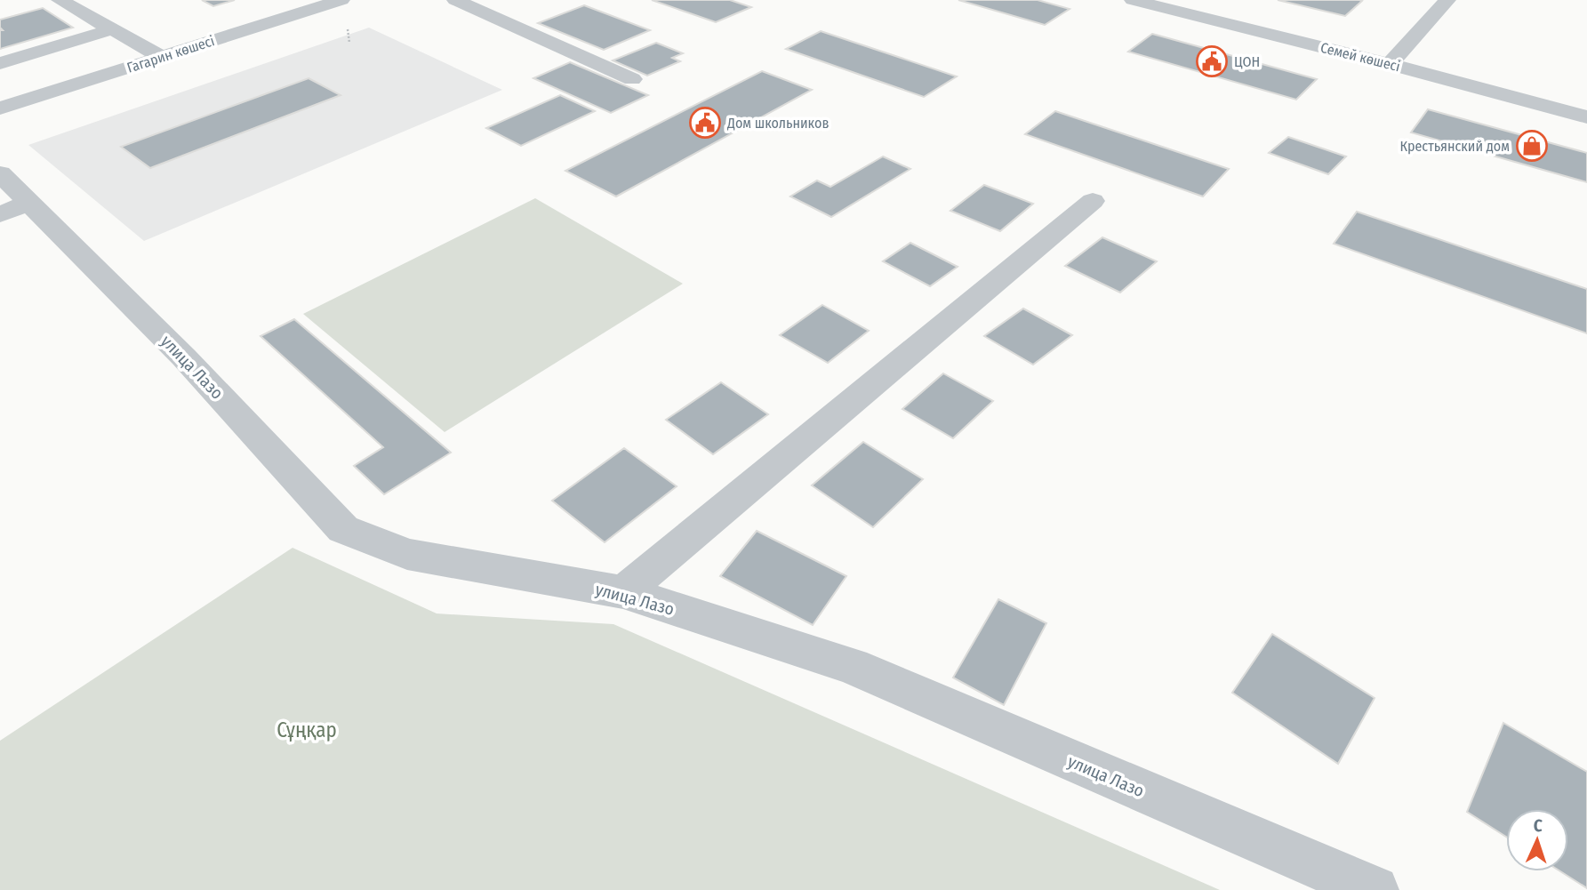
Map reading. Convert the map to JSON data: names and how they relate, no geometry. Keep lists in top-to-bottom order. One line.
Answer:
{"streets":{"street":["Гагарин көшесі","Семей көшесі","улица Лазо"]},"parks":["Сұңқар"],"places":{"public building":["ЦОН","Дом школьников"],"shop":["Крестьянский дом"]},"north":"top"}
